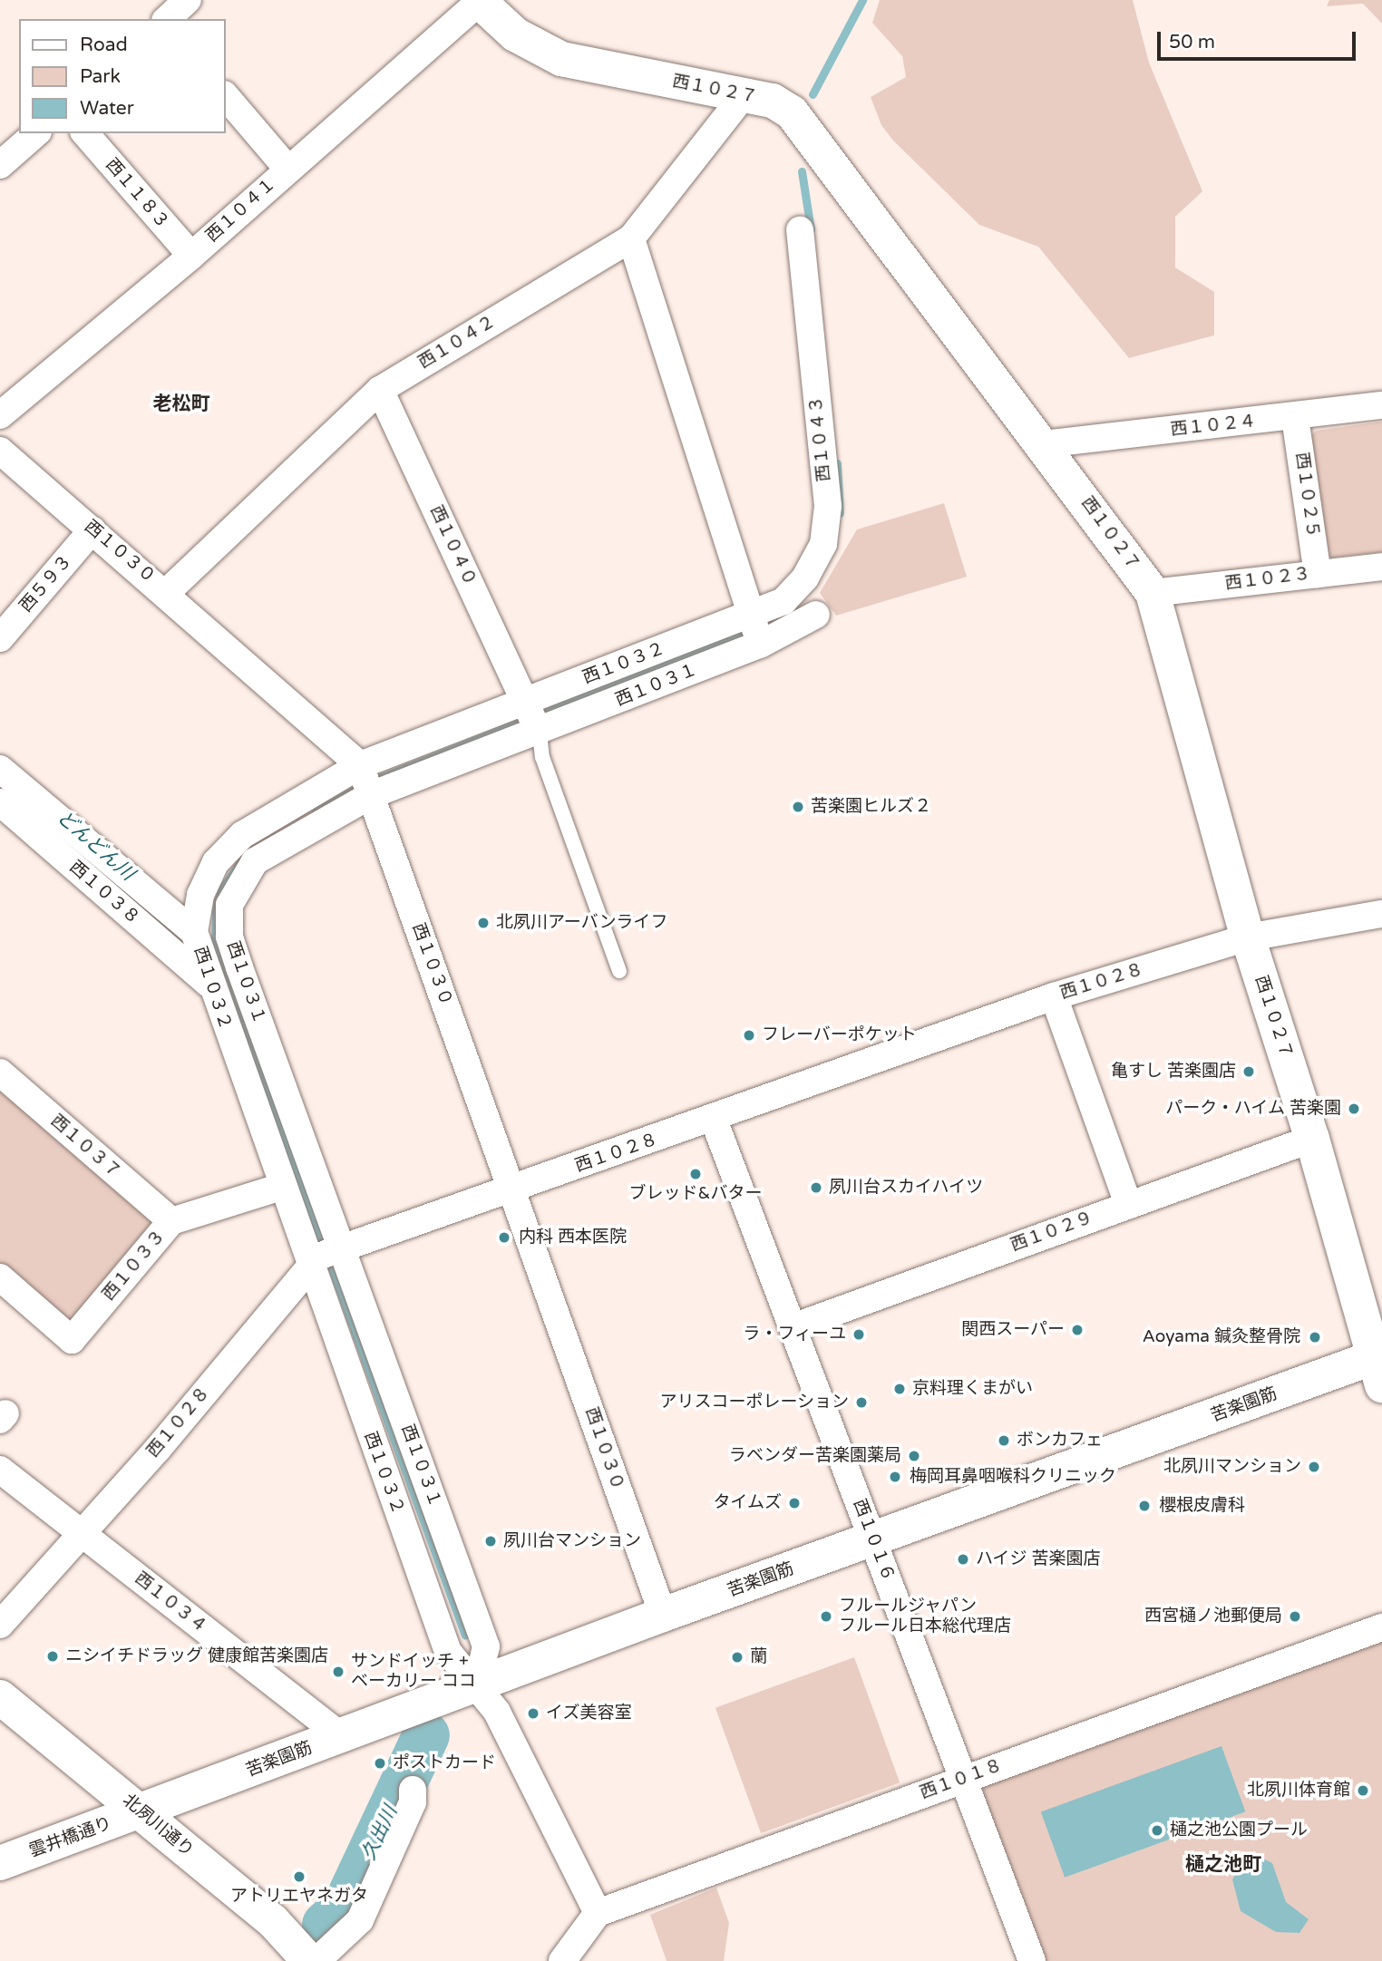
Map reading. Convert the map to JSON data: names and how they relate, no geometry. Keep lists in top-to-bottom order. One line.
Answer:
{"streets":{"street":["西１０２７","西１１８３","西１０４１","西１０４２","西１０２４","西１０４３","西１０２５","西１０４０","西１０３０","西１０２３","西５９３","西１０３２","西１０３１","西１０３８","西１０２８","西１０３７","西１０２９","西１０３３","苦楽園筋","西１０１６","西１０３４","西１０１８","北夙川通り","雲井橋通り"]},"crossings":[["西１０２７","西１０４１"],["西１０２７","西１０４２"],["西１０２７","西１０２４"],["西１０２７","西１０２３"],["西１０２７","西１０２８"],["西１０２７","西１０２９"],["西１０２７","苦楽園筋"],["西１１８３","西１０４１"],["西１０４２","西１０４０"],["西１０４２","西１０３０"],["西１０２４","西１０２５"],["西１０４３","西１０３２"],["西１０２５","西１０２３"],["西１０４０","西１０３２"],["西１０４０","西１０３１"],["西１０３０","西５９３"],["西１０３０","西１０３２"],["西１０３０","西１０３１"],["西１０３０","西１０２８"],["西１０３０","苦楽園筋"],["西１０３２","西１０３１"],["西１０３２","西１０３８"],["西１０３２","西１０２８"],["西１０３２","西１０３３"],["西１０３２","苦楽園筋"],["西１０３２","西１０１８"],["西１０３１","西１０２８"],["西１０３１","苦楽園筋"],["西１０２８","西１０１６"],["西１０２８","西１０３４"],["西１０３７","西１０３３"],["西１０２９","西１０１６"],["苦楽園筋","西１０１６"],["苦楽園筋","西１０３４"],["苦楽園筋","北夙川通り"],["苦楽園筋","雲井橋通り"],["西１０１６","西１０１８"],["北夙川通り","雲井橋通り"]],"districts":["老松町","樋之池町"],"water":["どんどん川","久出川"],"places":["苦楽園ヒルズ２","北夙川アーバンライフ","フレーバーポケット","亀すし 苦楽園店","パーク・ハイム 苦楽園","ブレッド&バター","夙川台スカイハイツ","内科 西本医院","関西スーパー","ラ・フィーユ","Aoyama 鍼灸整骨院","京料理くまがい","アリスコーポレーション","ボンカフェ","ラベンダー苦楽園薬局","北夙川マンション","梅岡耳鼻咽喉科クリニック","タイムズ","櫻根皮膚科","夙川台マンション","ハイジ 苦楽園店","フルールジャパン フルール日本総代理店","西宮樋ノ池郵便局","ニシイチドラッグ 健康館苦楽園店","蘭","サンドイッチ + ベーカリー ココ","イズ美容室","ポストカード","北夙川体育館","樋之池公園プール","アトリエヤネガタ"],"legend":["Road","Park","Water"],"scale_bar":"50 m"}
